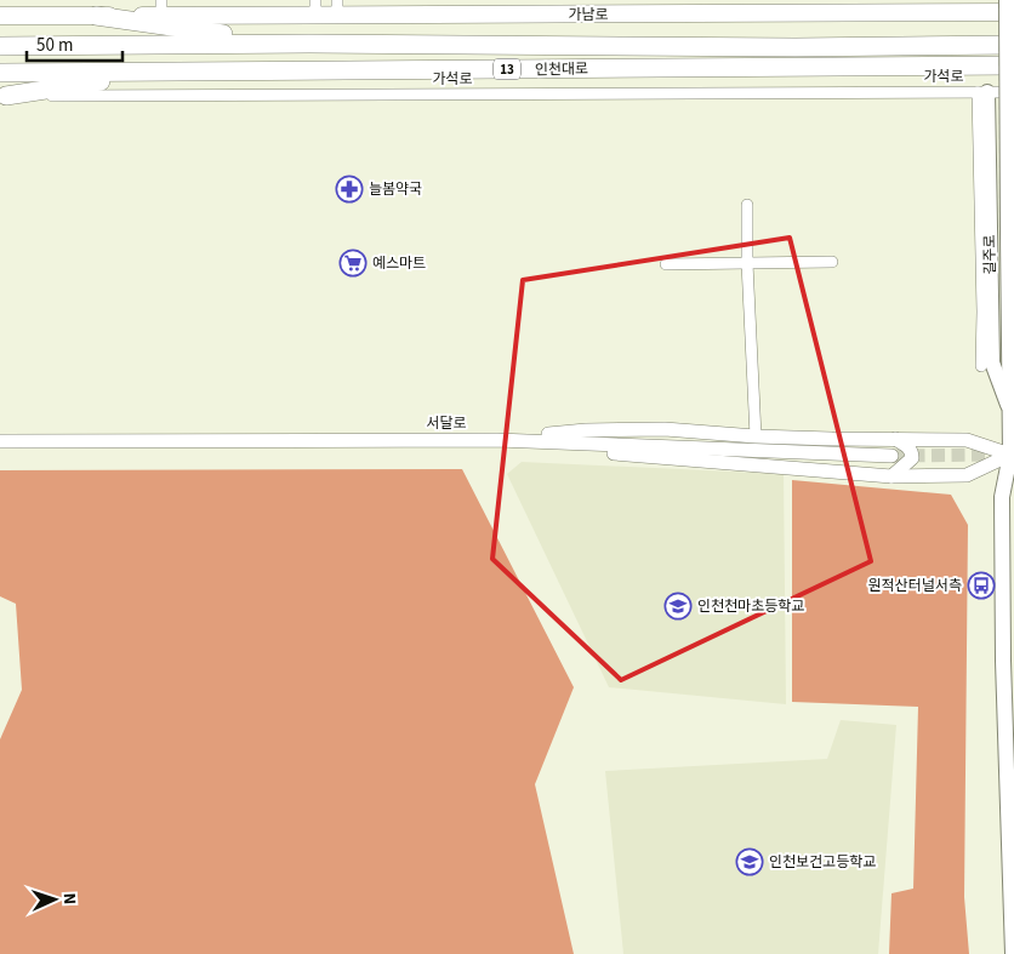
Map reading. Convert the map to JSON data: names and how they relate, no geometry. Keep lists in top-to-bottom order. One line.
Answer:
{"streets":{"highway":["13","인천대로"],"main road":["가남로","길주로"],"street":["가석로","서달로"]},"crossings":[["가남로","길주로"],["가석로","길주로"]],"places":{"pharmacy":["늘봄약국"],"supermarket":["예스마트"],"bus stop":["원적산터널서측"],"school or university":["인천천마초등학교","인천보건고등학교"]},"scale_bar":"50 m","north":"right"}
